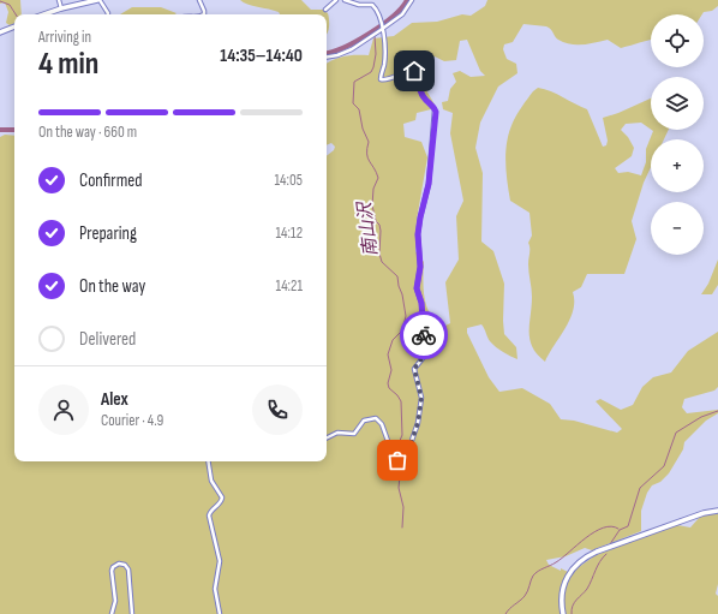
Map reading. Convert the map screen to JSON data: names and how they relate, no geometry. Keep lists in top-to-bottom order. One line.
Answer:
{"water":["南山沢"],"page":{"map_buttons":["+","−"],"heading":["4 min","Arriving in","14:35–14:40"],"panel":["Alex","Courier · 4.9"],"bar":"On the way · 660 m","list":[["Confirmed","14:05"],["Preparing","14:12"],["On the way","14:21"],"Delivered"]}}
